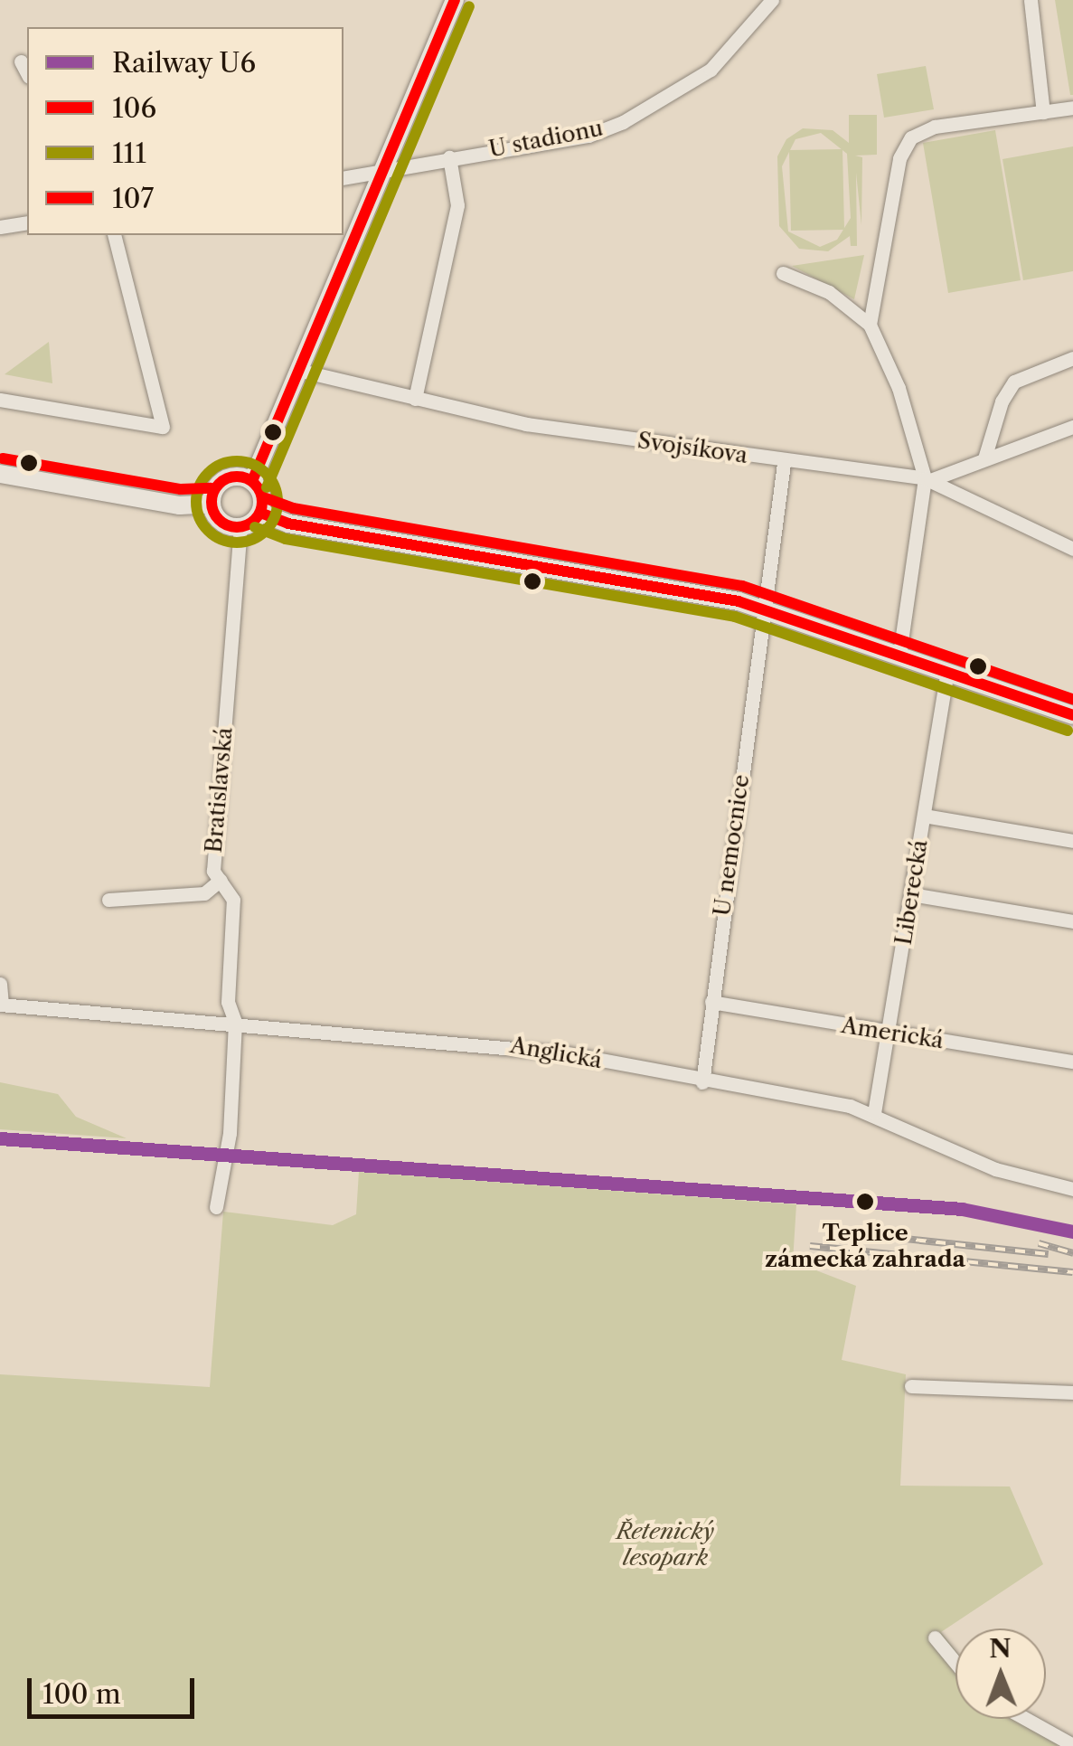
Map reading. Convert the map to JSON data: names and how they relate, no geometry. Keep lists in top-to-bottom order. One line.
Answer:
{"streets":{"street":["U stadionu","Svojsíkova","Bratislavská","U nemocnice","Liberecká","Americká","Anglická"]},"crossings":[["Svojsíkova","U nemocnice"],["Bratislavská","Anglická"],["U nemocnice","Americká"],["U nemocnice","Anglická"],["Liberecká","Americká"],["Liberecká","Anglická"]],"parks":["Řetenický lesopark"],"places":["Teplice zámecká zahrada"],"lines":["transit line 106","transit line 111","transit line 107","rail line U6"],"legend":["Railway U6","106","111","107"],"scale_bar":"100 m","north":"top"}
